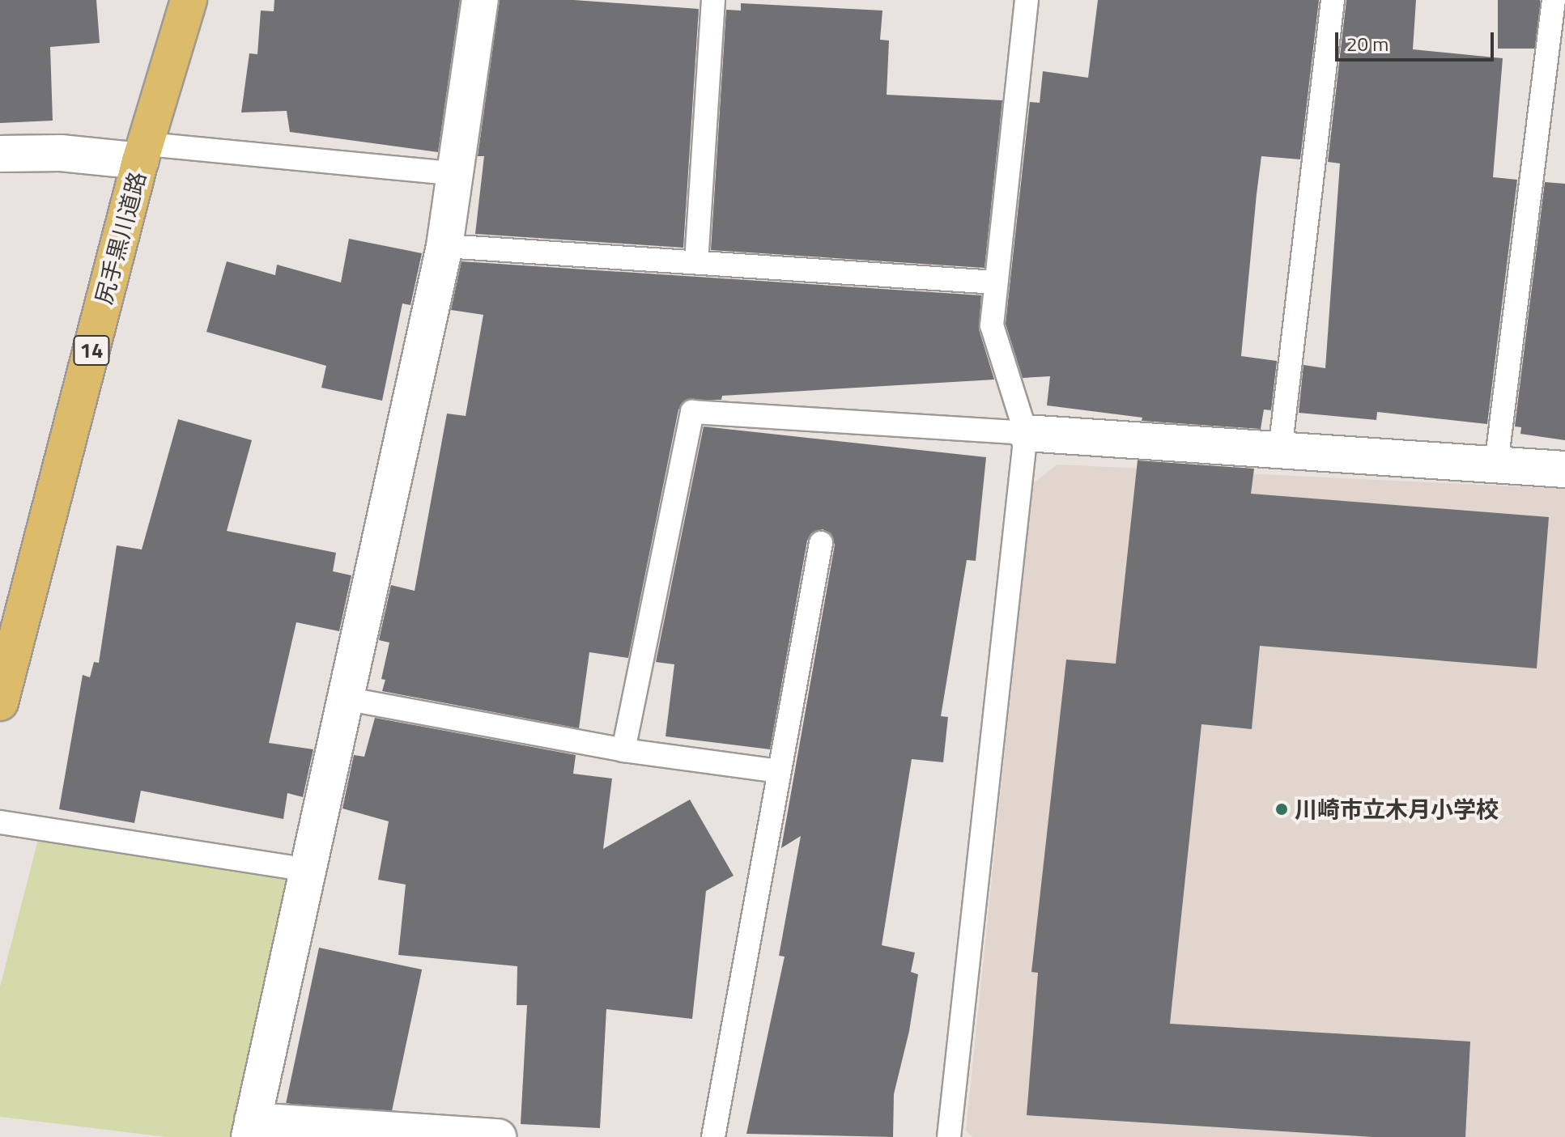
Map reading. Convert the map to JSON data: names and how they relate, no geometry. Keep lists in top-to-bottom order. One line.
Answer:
{"streets":{"main road":["尻手黒川道路","14"]},"places":["川崎市立木月小学校"],"scale_bar":"20 m"}
